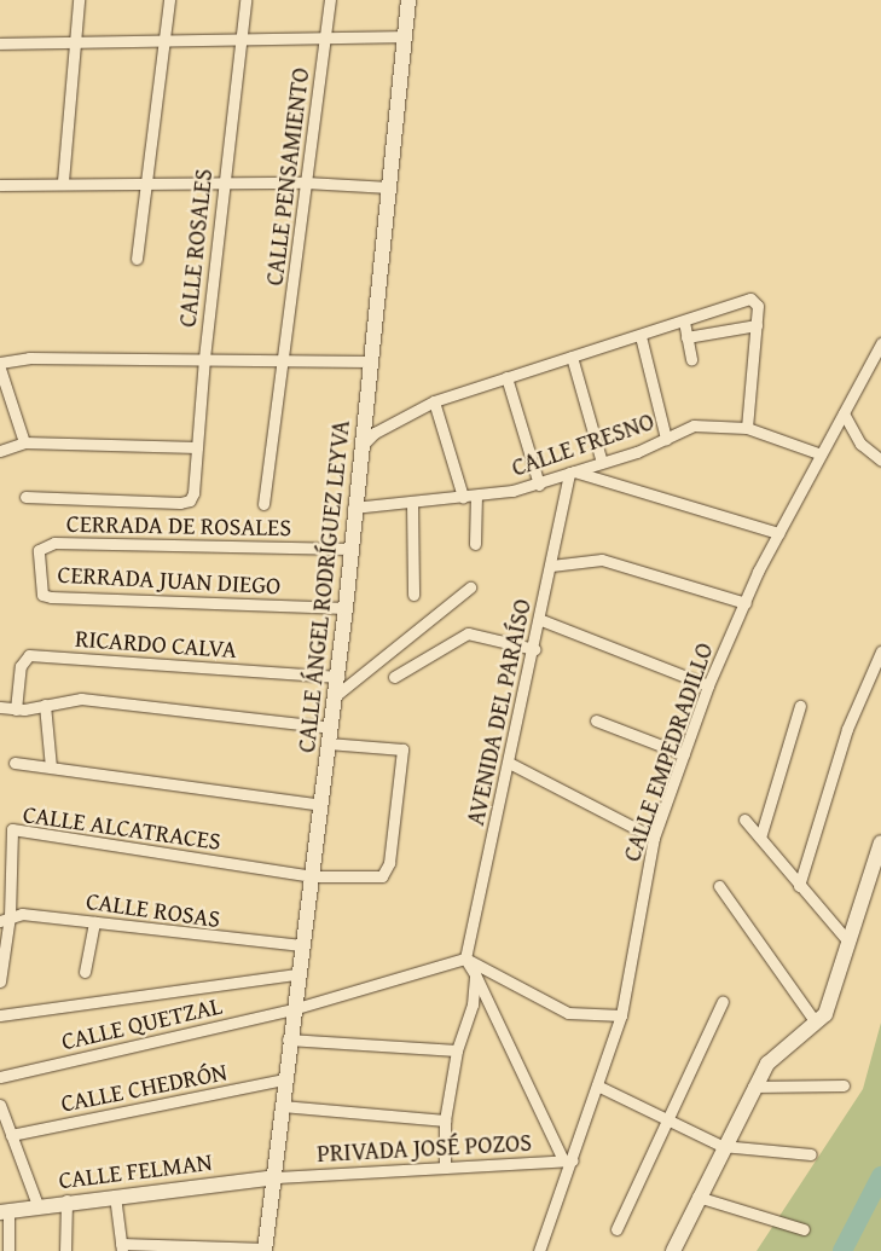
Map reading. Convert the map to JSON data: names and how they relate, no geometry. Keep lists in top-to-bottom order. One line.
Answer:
{"streets":{"street":["CALLE PENSAMIENTO","CALLE ROSALES","CALLE FRESNO","CERRADA DE ROSALES","CERRADA JUAN DIEGO","CALLE ÁNGEL RODRÍGUEZ LEYVA","RICARDO CALVA","AVENIDA DEL PARAÍSO","CALLE EMPEDRADILLO","CALLE ALCATRACES","CALLE ROSAS","CALLE QUETZAL","CALLE CHEDRÓN","PRIVADA JOSÉ POZOS","CALLE FELMAN"]},"crossings":[["CALLE FRESNO","CALLE ÁNGEL RODRÍGUEZ LEYVA"],["CALLE FRESNO","AVENIDA DEL PARAÍSO"],["CALLE FRESNO","CALLE EMPEDRADILLO"],["CERRADA DE ROSALES","CERRADA JUAN DIEGO"],["CERRADA DE ROSALES","CALLE ÁNGEL RODRÍGUEZ LEYVA"],["CERRADA JUAN DIEGO","CALLE ÁNGEL RODRÍGUEZ LEYVA"],["CALLE ÁNGEL RODRÍGUEZ LEYVA","RICARDO CALVA"],["CALLE ÁNGEL RODRÍGUEZ LEYVA","CALLE ALCATRACES"],["CALLE ÁNGEL RODRÍGUEZ LEYVA","CALLE ROSAS"],["CALLE ÁNGEL RODRÍGUEZ LEYVA","CALLE QUETZAL"],["CALLE ÁNGEL RODRÍGUEZ LEYVA","CALLE CHEDRÓN"],["CALLE ÁNGEL RODRÍGUEZ LEYVA","PRIVADA JOSÉ POZOS"],["CALLE ÁNGEL RODRÍGUEZ LEYVA","CALLE FELMAN"],["AVENIDA DEL PARAÍSO","CALLE QUETZAL"],["CALLE EMPEDRADILLO","PRIVADA JOSÉ POZOS"],["CALLE ALCATRACES","CALLE ROSAS"],["PRIVADA JOSÉ POZOS","CALLE FELMAN"]]}
